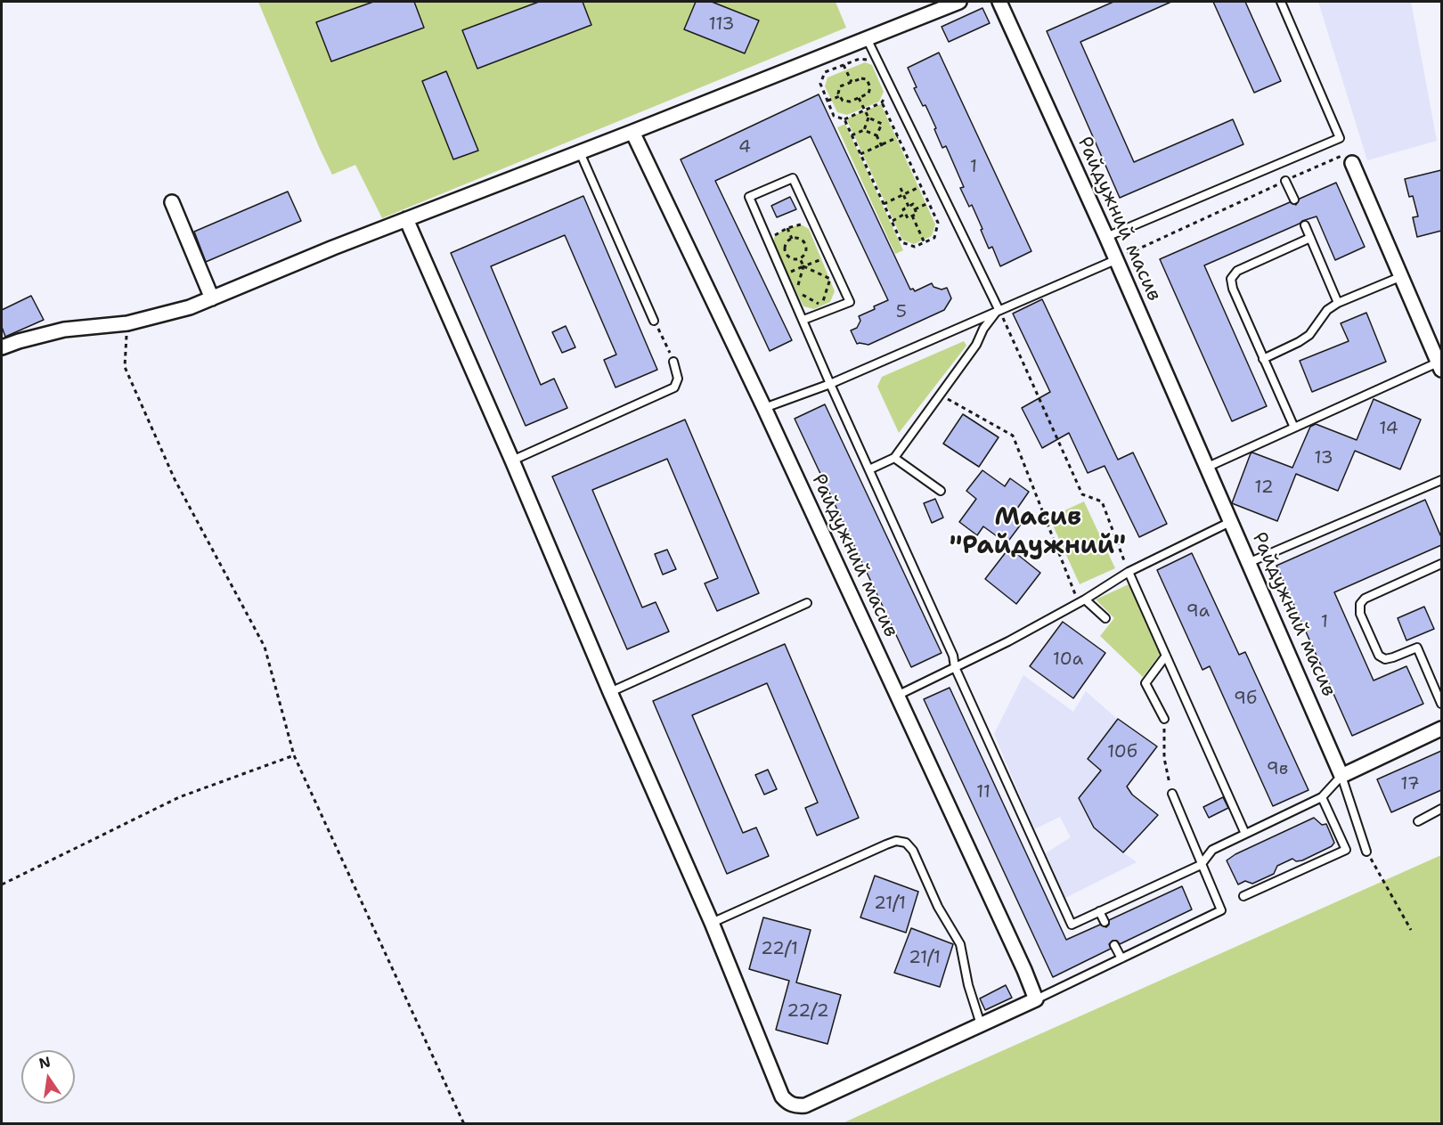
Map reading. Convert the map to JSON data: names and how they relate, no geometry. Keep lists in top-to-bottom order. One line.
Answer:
{"streets":{"street":["Райдужний масив"]},"districts":["Масив \"Райдужний\""],"house_numbers":["113","4","1","5","14","13","12","9а","1","10а","9б","10б","9в","17","11","21/1","22/1","21/1","22/2"],"north":"top"}
